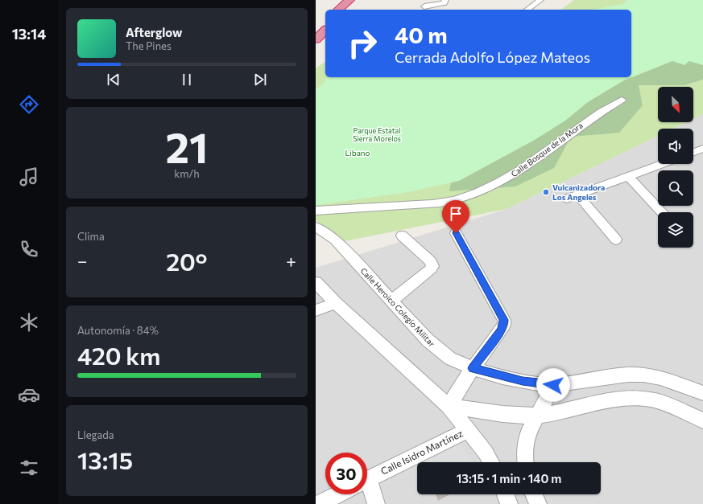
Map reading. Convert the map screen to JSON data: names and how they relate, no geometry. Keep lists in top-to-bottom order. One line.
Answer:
{"streets":{"street":["Calle Bosque de la Mora","Calle Heroico Colegio Militar","Calle Isidro Martínez"]},"parks":["Parque Estatal Sierra Morelos","Libano"],"places":["Vulcanizadora Los Angeles"],"north":"bottom right","page":{"tabs":"13:14","turn":["40 m","Cerrada Adolfo López Mateos"],"song":["Afterglow","The Pines"],"tile":[["21","km/h"],"Clima",["Autonomía · 84%","420 km"],["Llegada","13:15"]],"heat":["−","20°","+"],"limit":"30","trip":"13:15 · 1 min · 140 m"}}
